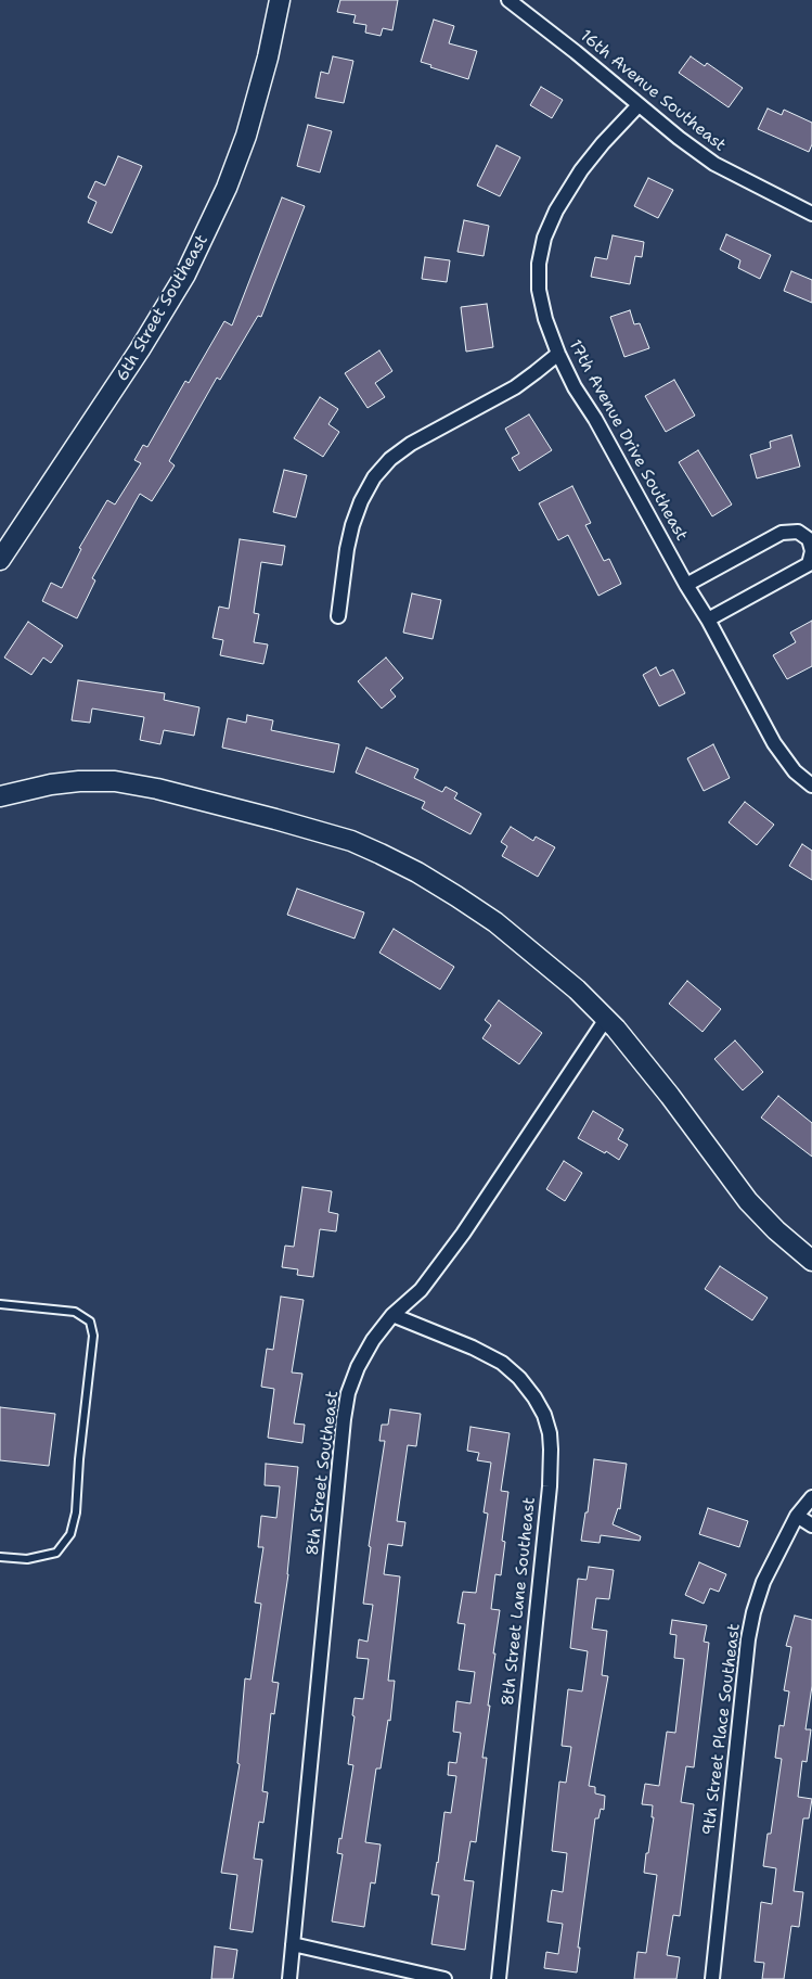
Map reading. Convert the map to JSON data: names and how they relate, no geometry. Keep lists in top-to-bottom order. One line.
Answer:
{"streets":{"street":["16th Avenue Southeast","6th Street Southeast","17th Avenue Drive Southeast","8th Street Southeast","8th Street Lane Southeast","9th Street Place Southeast"]},"crossings":[["16th Avenue Southeast","17th Avenue Drive Southeast"],["8th Street Southeast","8th Street Lane Southeast"]]}
